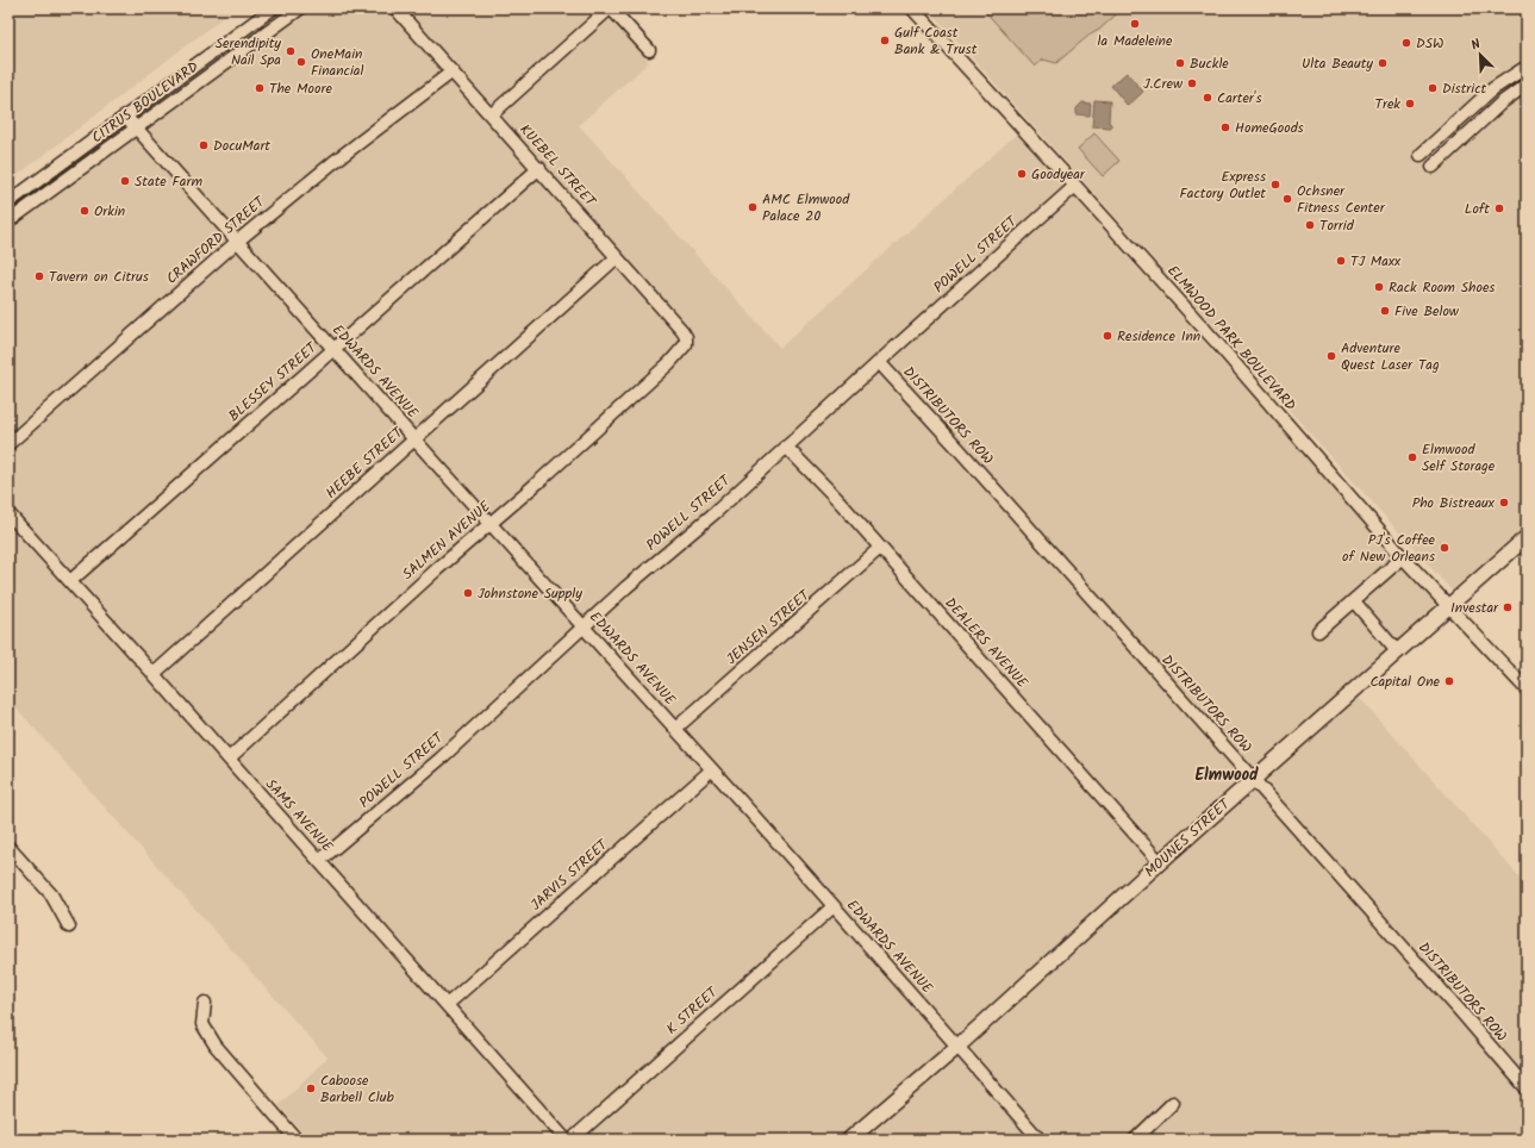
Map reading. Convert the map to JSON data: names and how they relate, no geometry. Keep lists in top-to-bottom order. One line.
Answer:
{"streets":{"main road":["MOUNES STREET"],"street":["CITRUS BOULEVARD","KUEBEL STREET","CRAWFORD STREET","POWELL STREET","ELMWOOD PARK BOULEVARD","EDWARDS AVENUE","BLESSEY STREET","DISTRIBUTORS ROW","HEEBE STREET","SALMEN AVENUE","JENSEN STREET","DEALERS AVENUE","SAMS AVENUE","JARVIS STREET","K STREET"]},"crossings":[["CITRUS BOULEVARD","EDWARDS AVENUE"],["KUEBEL STREET","CRAWFORD STREET"],["KUEBEL STREET","BLESSEY STREET"],["KUEBEL STREET","HEEBE STREET"],["KUEBEL STREET","SALMEN AVENUE"],["CRAWFORD STREET","EDWARDS AVENUE"],["POWELL STREET","ELMWOOD PARK BOULEVARD"],["POWELL STREET","EDWARDS AVENUE"],["POWELL STREET","DISTRIBUTORS ROW"],["POWELL STREET","DEALERS AVENUE"],["POWELL STREET","SAMS AVENUE"],["ELMWOOD PARK BOULEVARD","MOUNES STREET"],["EDWARDS AVENUE","BLESSEY STREET"],["EDWARDS AVENUE","HEEBE STREET"],["EDWARDS AVENUE","SALMEN AVENUE"],["EDWARDS AVENUE","JENSEN STREET"],["EDWARDS AVENUE","MOUNES STREET"],["EDWARDS AVENUE","JARVIS STREET"],["EDWARDS AVENUE","K STREET"],["BLESSEY STREET","SAMS AVENUE"],["DISTRIBUTORS ROW","MOUNES STREET"],["HEEBE STREET","SAMS AVENUE"],["SALMEN AVENUE","SAMS AVENUE"],["JENSEN STREET","DEALERS AVENUE"],["DEALERS AVENUE","MOUNES STREET"],["SAMS AVENUE","JARVIS STREET"]],"districts":["Elmwood"],"places":["la Madeleine","Gulf Coast Bank & Trust","DSW","Serendipity Nail Spa","OneMain Financial","Buckle","Ulta Beauty","J.Crew","The Moore","District","Carter's","Trek","HomeGoods","DocuMart","Goodyear","State Farm","Express Factory Outlet","Ochsner Fitness Center","AMC Elmwood Palace 20","Loft","Orkin","Torrid","TJ Maxx","Tavern on Citrus","Rack Room Shoes","Five Below","Residence Inn","Adventure Quest Laser Tag","Elmwood Self Storage","Pho Bistreaux","PJ's Coffee of New Orleans","Johnstone Supply","Investar","Capital One","Caboose Barbell Club"],"north":"top left"}
